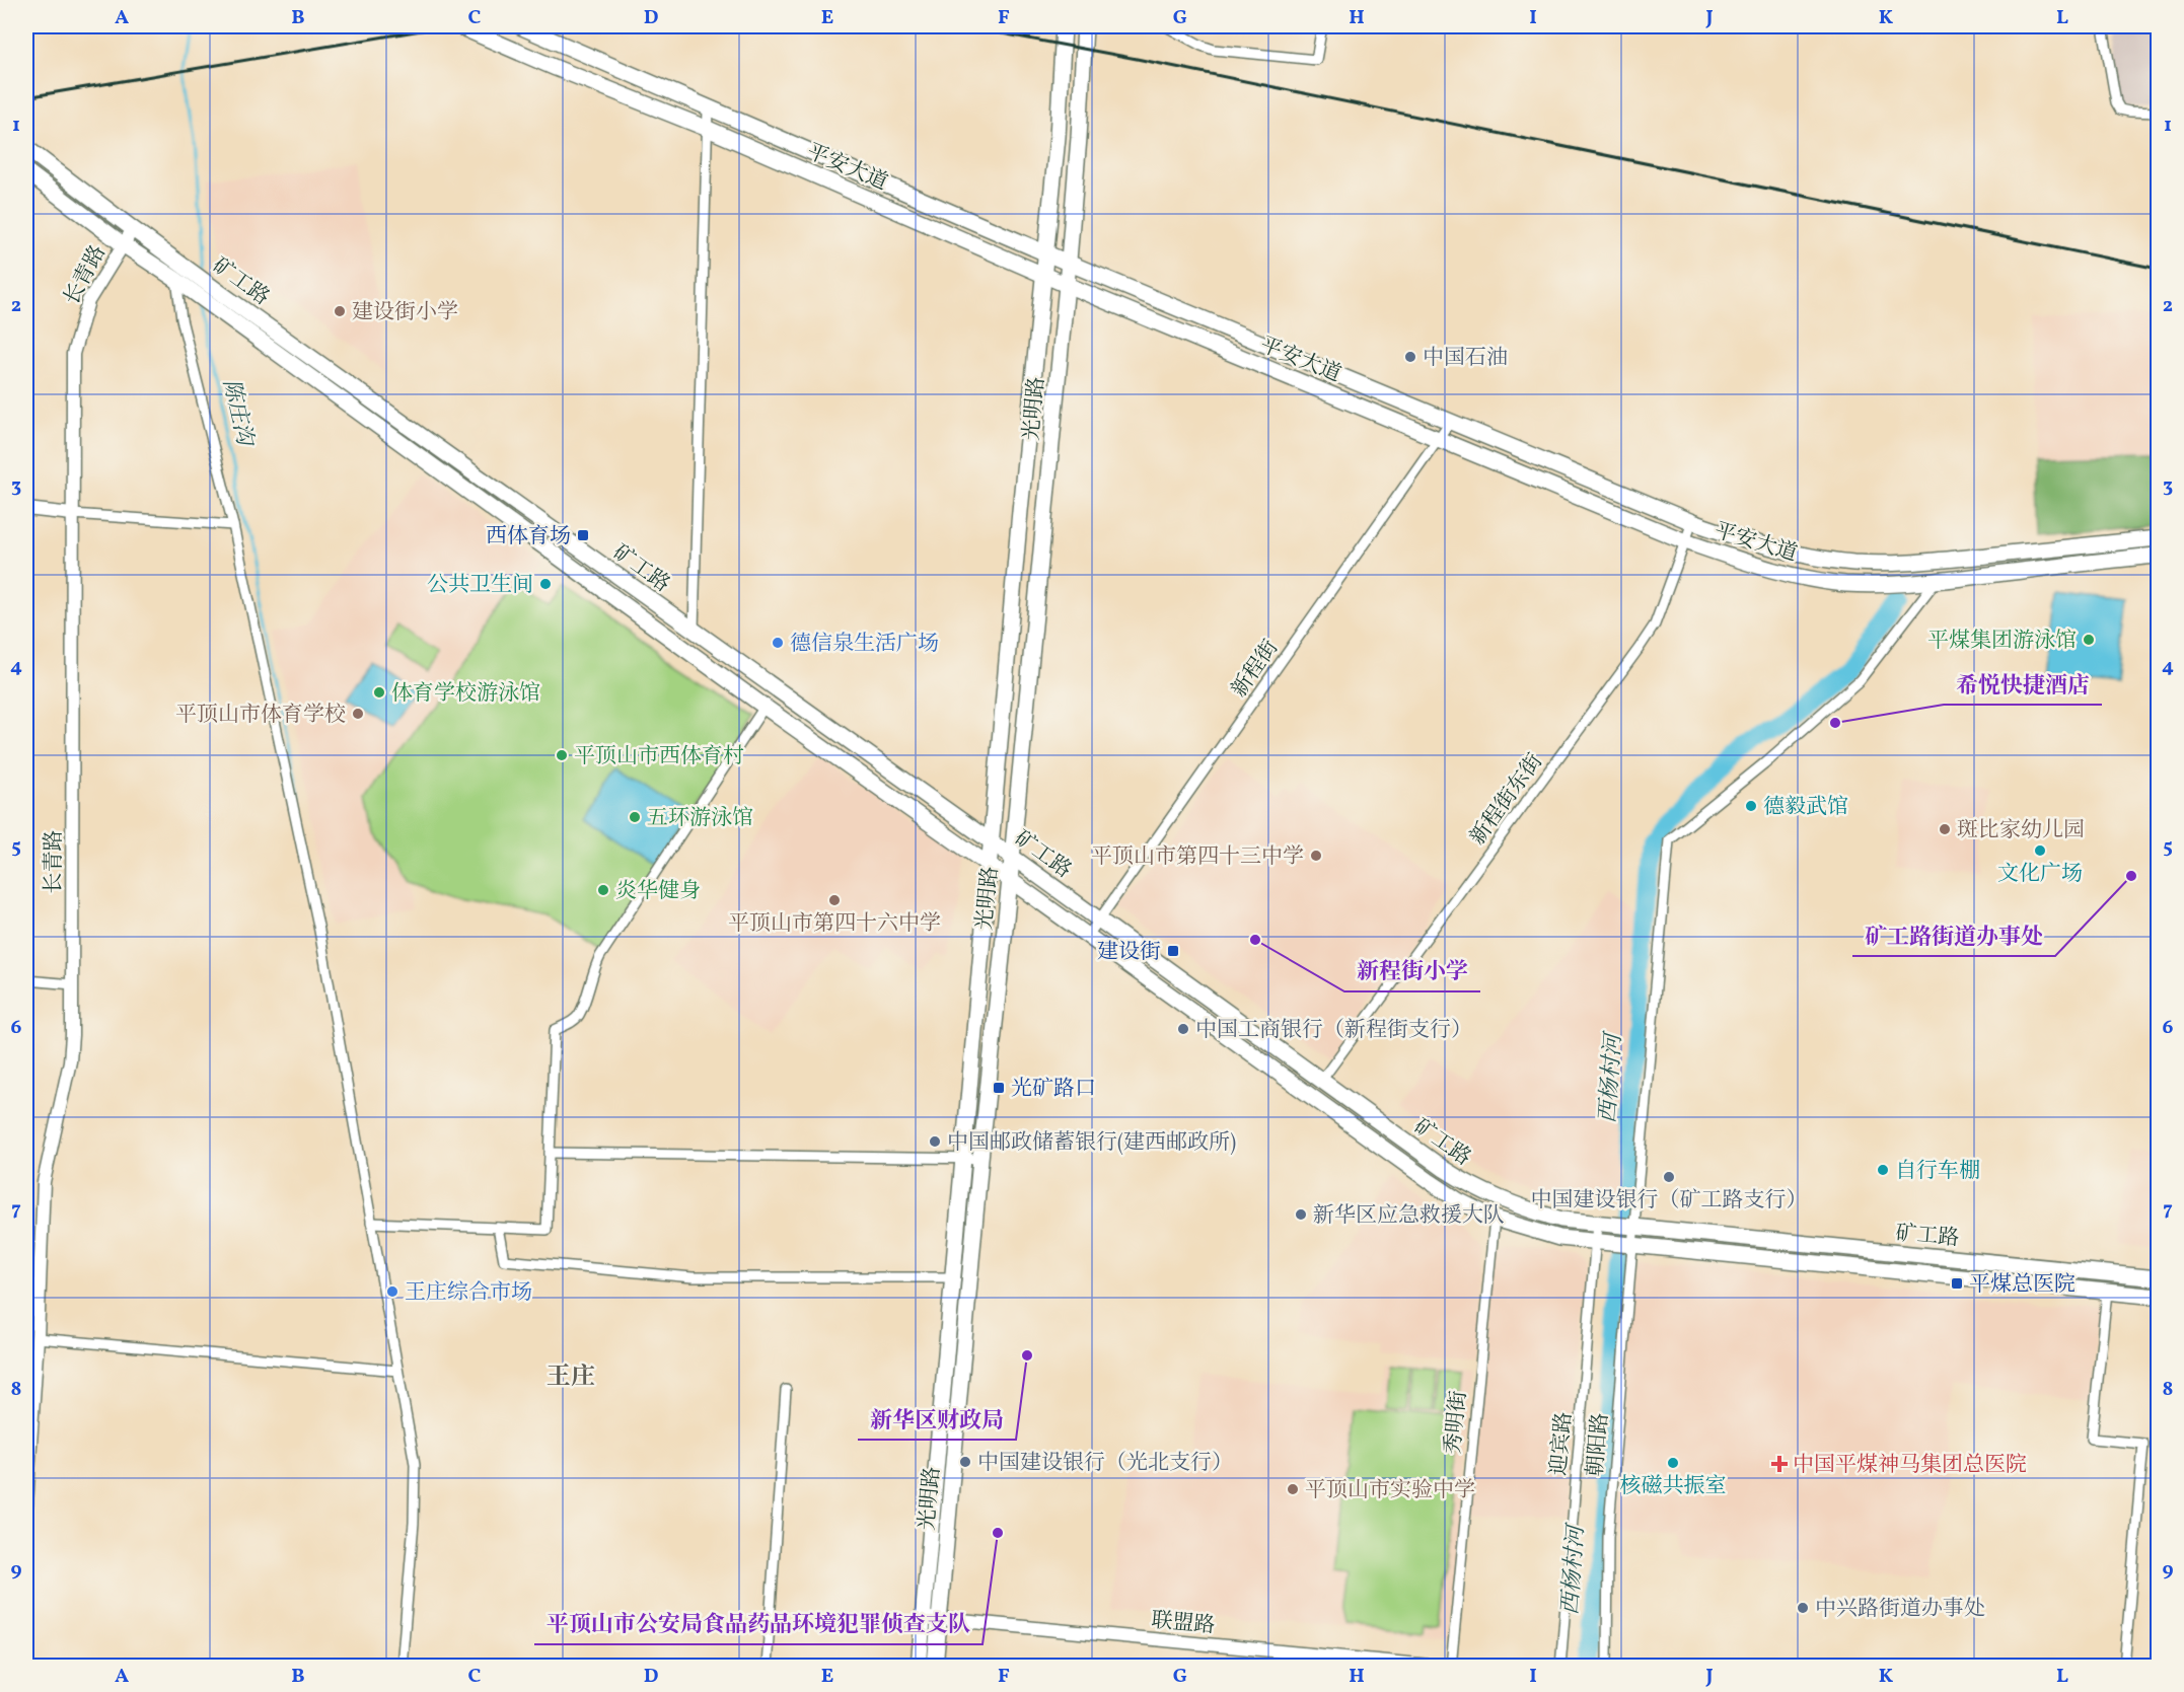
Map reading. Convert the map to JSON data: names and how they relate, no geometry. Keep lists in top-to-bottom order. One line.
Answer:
{"streets":{"main road":["平安大道","矿工路","光明路"],"street":["长青路","新程街","新程街东街","秀明街","迎宾路","朝阳路","联盟路"]},"crossings":[["平安大道","光明路"],["平安大道","新程街"],["平安大道","新程街东街"],["平安大道","朝阳路"],["长青路","矿工路"],["矿工路","光明路"],["矿工路","新程街"],["矿工路","新程街东街"],["矿工路","秀明街"],["矿工路","迎宾路"],["矿工路","朝阳路"],["光明路","联盟路"]],"districts":["王庄"],"water":["陈庄沟","西杨村河"],"places":{"other":["建设街小学","中国石油","公共卫生间","平煤集团游泳馆","德信泉生活广场","体育学校游泳馆","平顶山市体育学校","希悦快捷酒店","平顶山市西体育村","德毅武馆","五环游泳馆","斑比家幼儿园","文化广场","平顶山市第四十三中学","矿工路街道办事处","炎华健身","平顶山市第四十六中学","新程街小学","中国工商银行（新程街支行）","中国邮政储蓄银行(建西邮政所)","自行车棚","中国建设银行（矿工路支行）","新华区应急救援大队","王庄综合市场","新华区财政局","中国建设银行（光北支行）","核磁共振室","平顶山市实验中学","平顶山市公安局食品药品环境犯罪侦查支队","中兴路街道办事处"],"transit":["西体育场","建设街","光矿路口","平煤总医院"],"health":["中国平煤神马集团总医院"]},"grid":{"columns":["A","B","C","D","E","F","G","H","I","J","K","L"],"rows":["1","2","3","4","5","6","7","8","9"]}}
